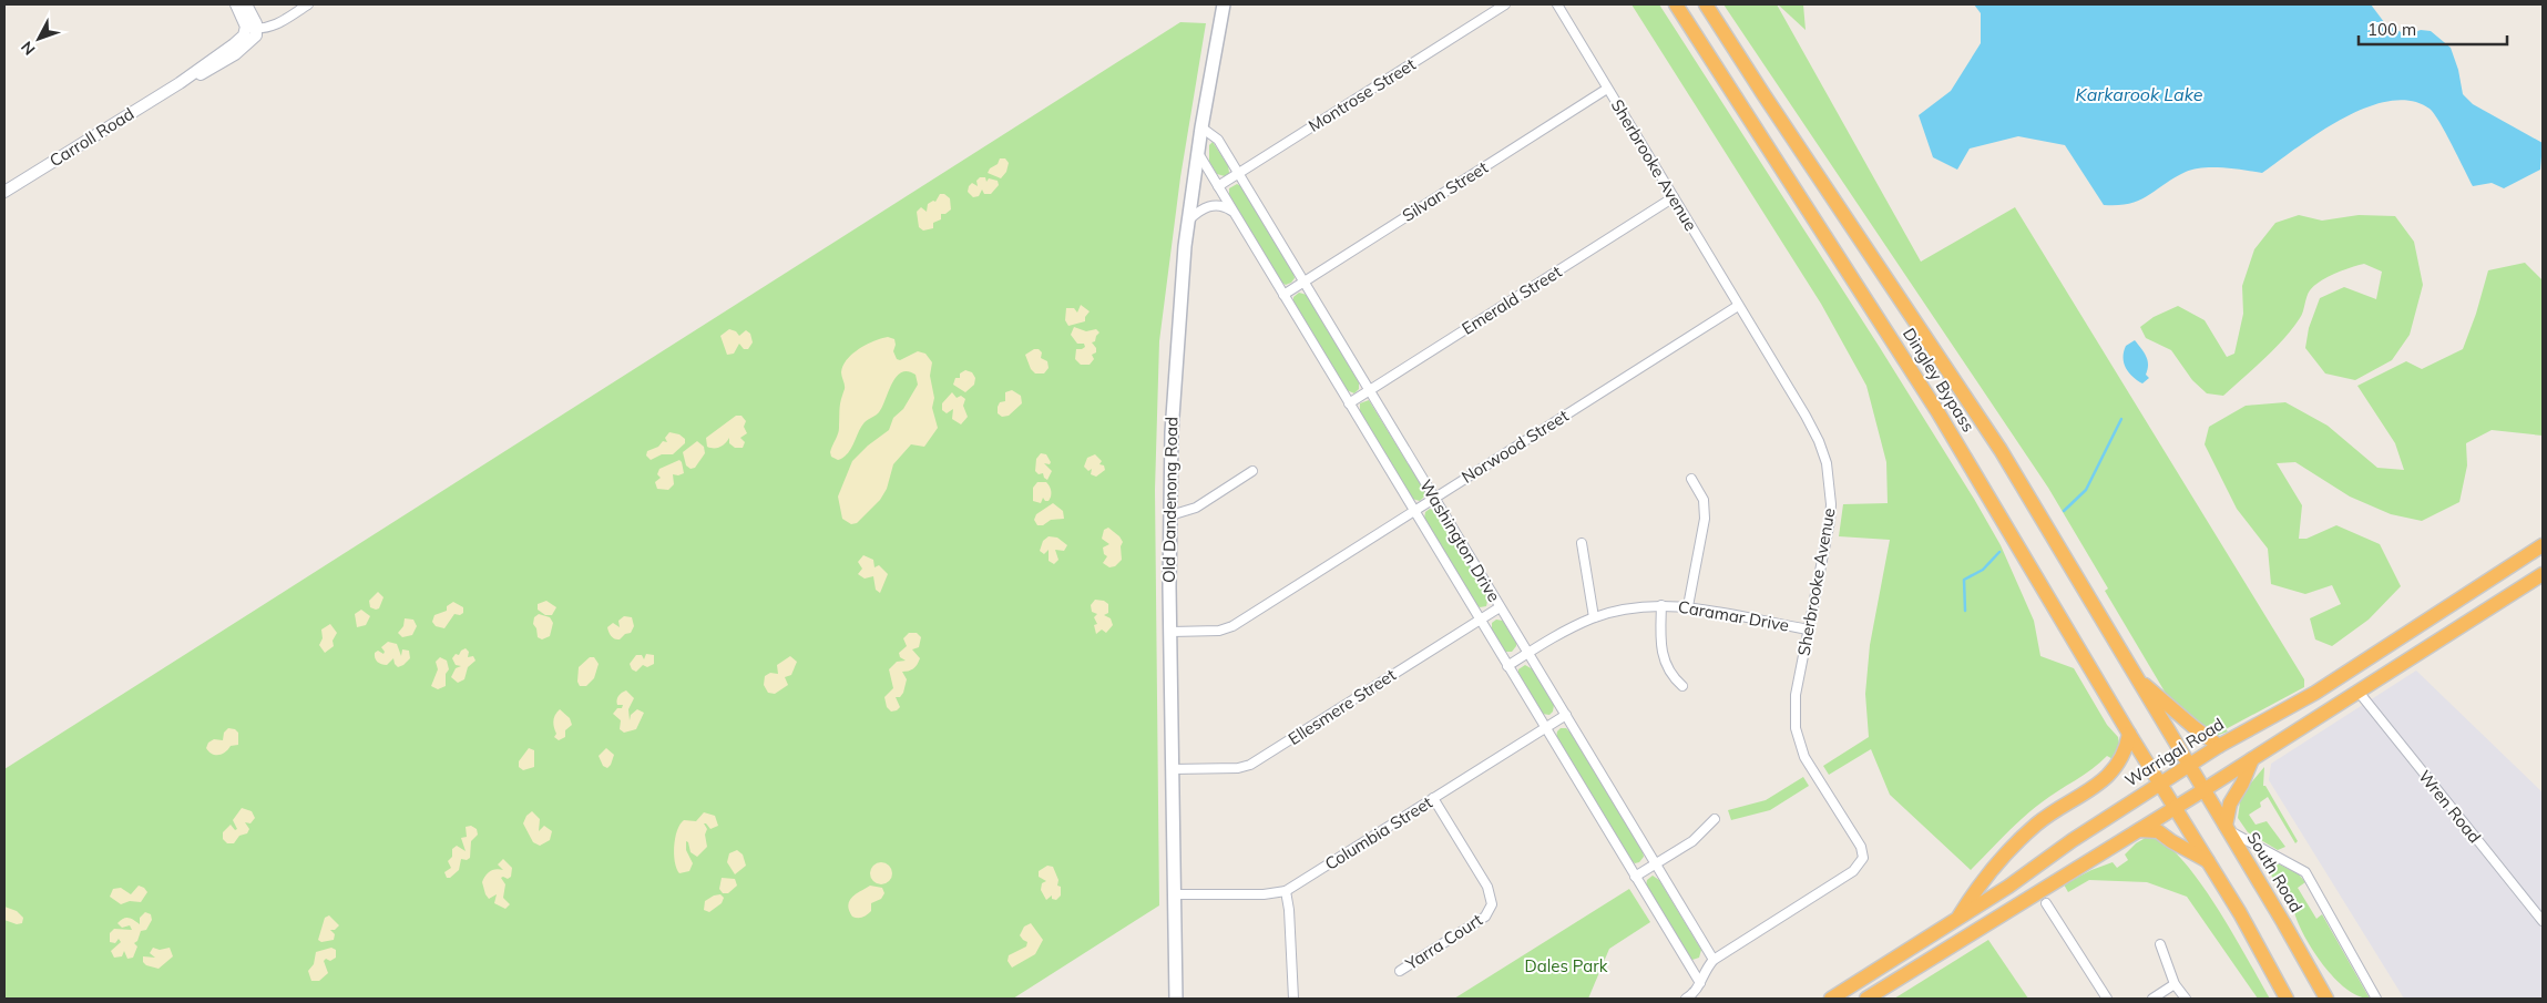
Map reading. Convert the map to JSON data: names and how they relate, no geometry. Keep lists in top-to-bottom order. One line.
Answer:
{"streets":{"highway":["Dingley Bypass","Warrigal Road","South Road"],"main road":["Old Dandenong Road"],"street":["Montrose Street","Carroll Road","Sherbrooke Avenue","Silvan Street","Emerald Street","Norwood Street","Washington Drive","Caramar Drive","Ellesmere Street","Wren Road","Columbia Street","Yarra Court"]},"crossings":[["Montrose Street","Washington Drive"],["Sherbrooke Avenue","Silvan Street"],["Sherbrooke Avenue","Emerald Street"],["Sherbrooke Avenue","Norwood Street"],["Sherbrooke Avenue","Washington Drive"],["Sherbrooke Avenue","Caramar Drive"],["Silvan Street","Washington Drive"],["Emerald Street","Washington Drive"],["Dingley Bypass","Warrigal Road"],["Dingley Bypass","South Road"],["Norwood Street","Old Dandenong Road"],["Norwood Street","Washington Drive"],["Old Dandenong Road","Washington Drive"],["Old Dandenong Road","Ellesmere Street"],["Old Dandenong Road","Columbia Street"],["Washington Drive","Caramar Drive"],["Washington Drive","Ellesmere Street"],["Washington Drive","Columbia Street"],["Warrigal Road","South Road"],["Columbia Street","Yarra Court"]],"water":["Karkarook Lake"],"parks":["Dales Park"],"scale_bar":"100 m","north":"bottom left"}
